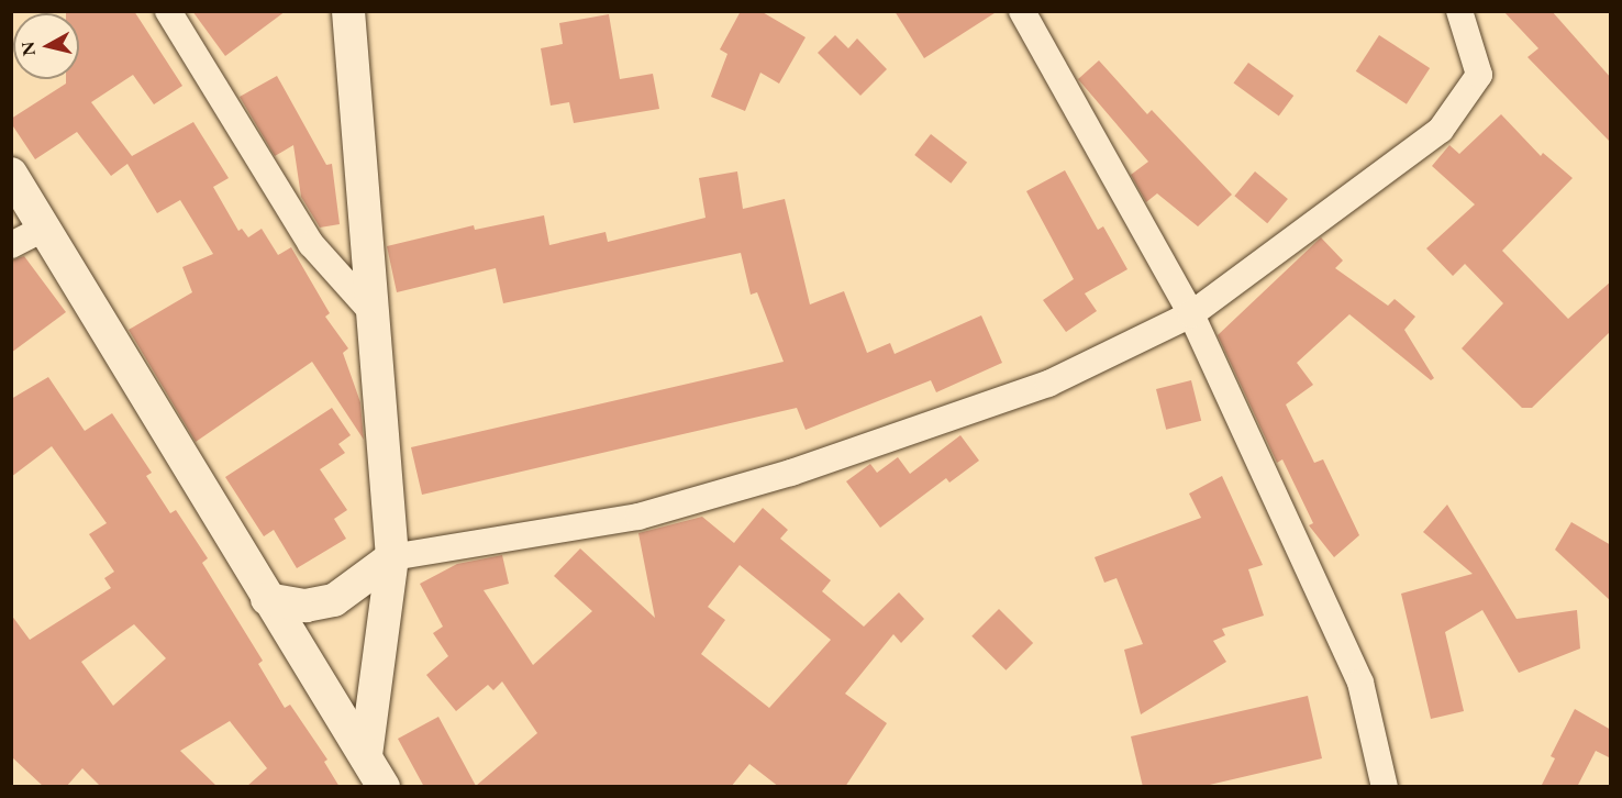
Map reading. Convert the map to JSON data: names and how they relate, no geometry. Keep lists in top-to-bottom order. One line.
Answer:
{"north":"left"}
